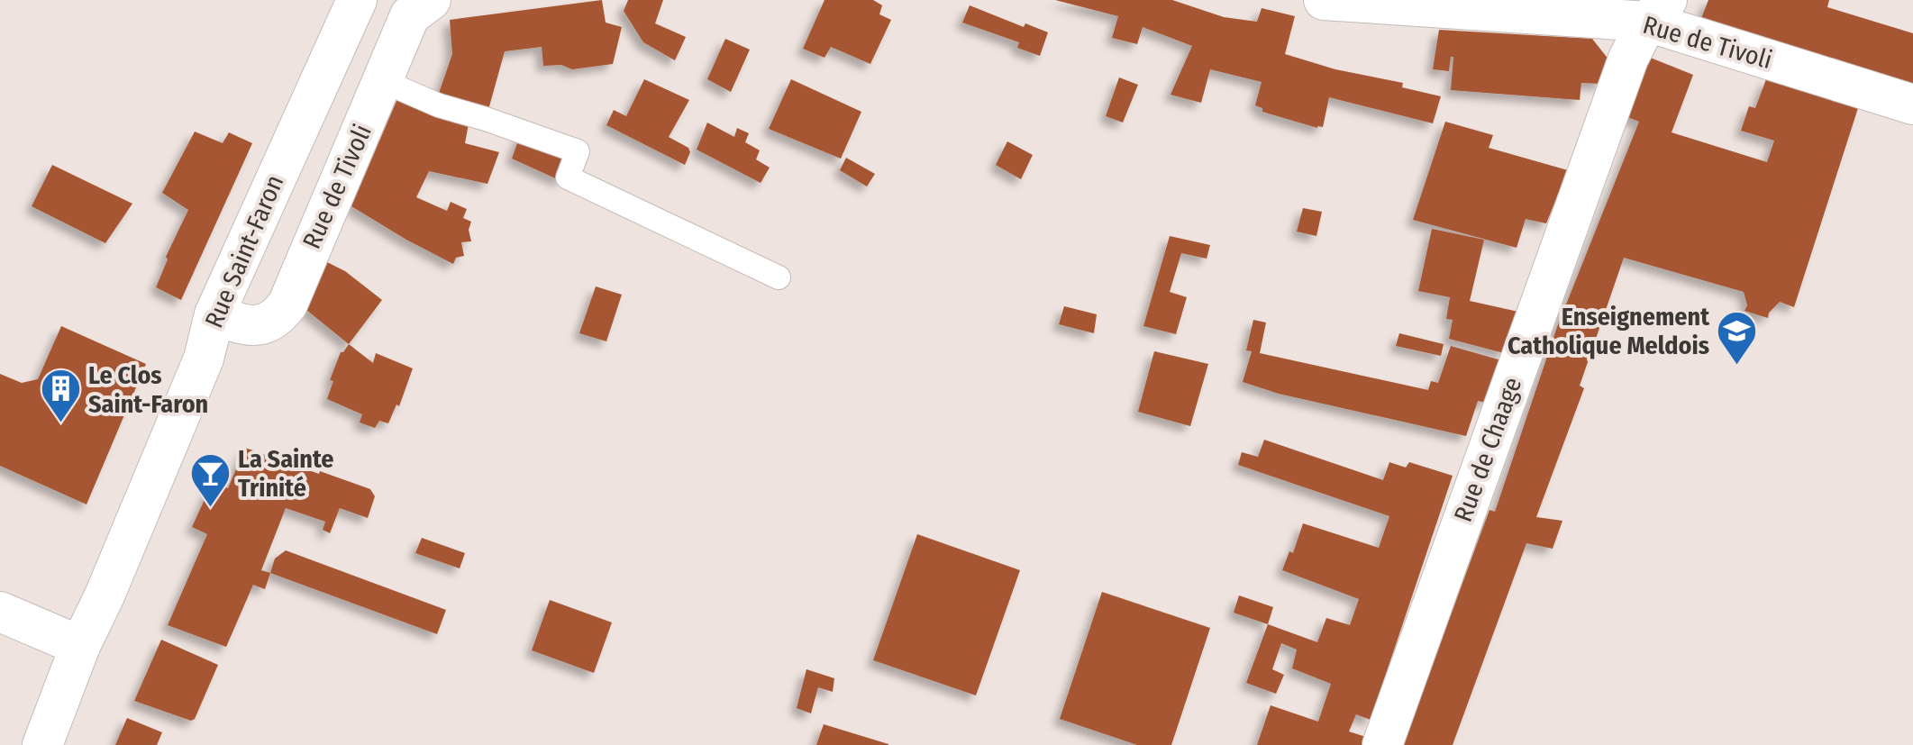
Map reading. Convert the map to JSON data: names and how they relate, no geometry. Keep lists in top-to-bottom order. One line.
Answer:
{"streets":{"street":["Rue de Tivoli","Rue Saint-Faron","Rue de Chaage"]},"crossings":[["Rue de Tivoli","Rue Saint-Faron"],["Rue de Tivoli","Rue de Chaage"]],"places":{"school or university":["Enseignement Catholique Meldois"],"building":["Le Clos Saint-Faron"],"bar":["La Sainte Trinité"]}}
